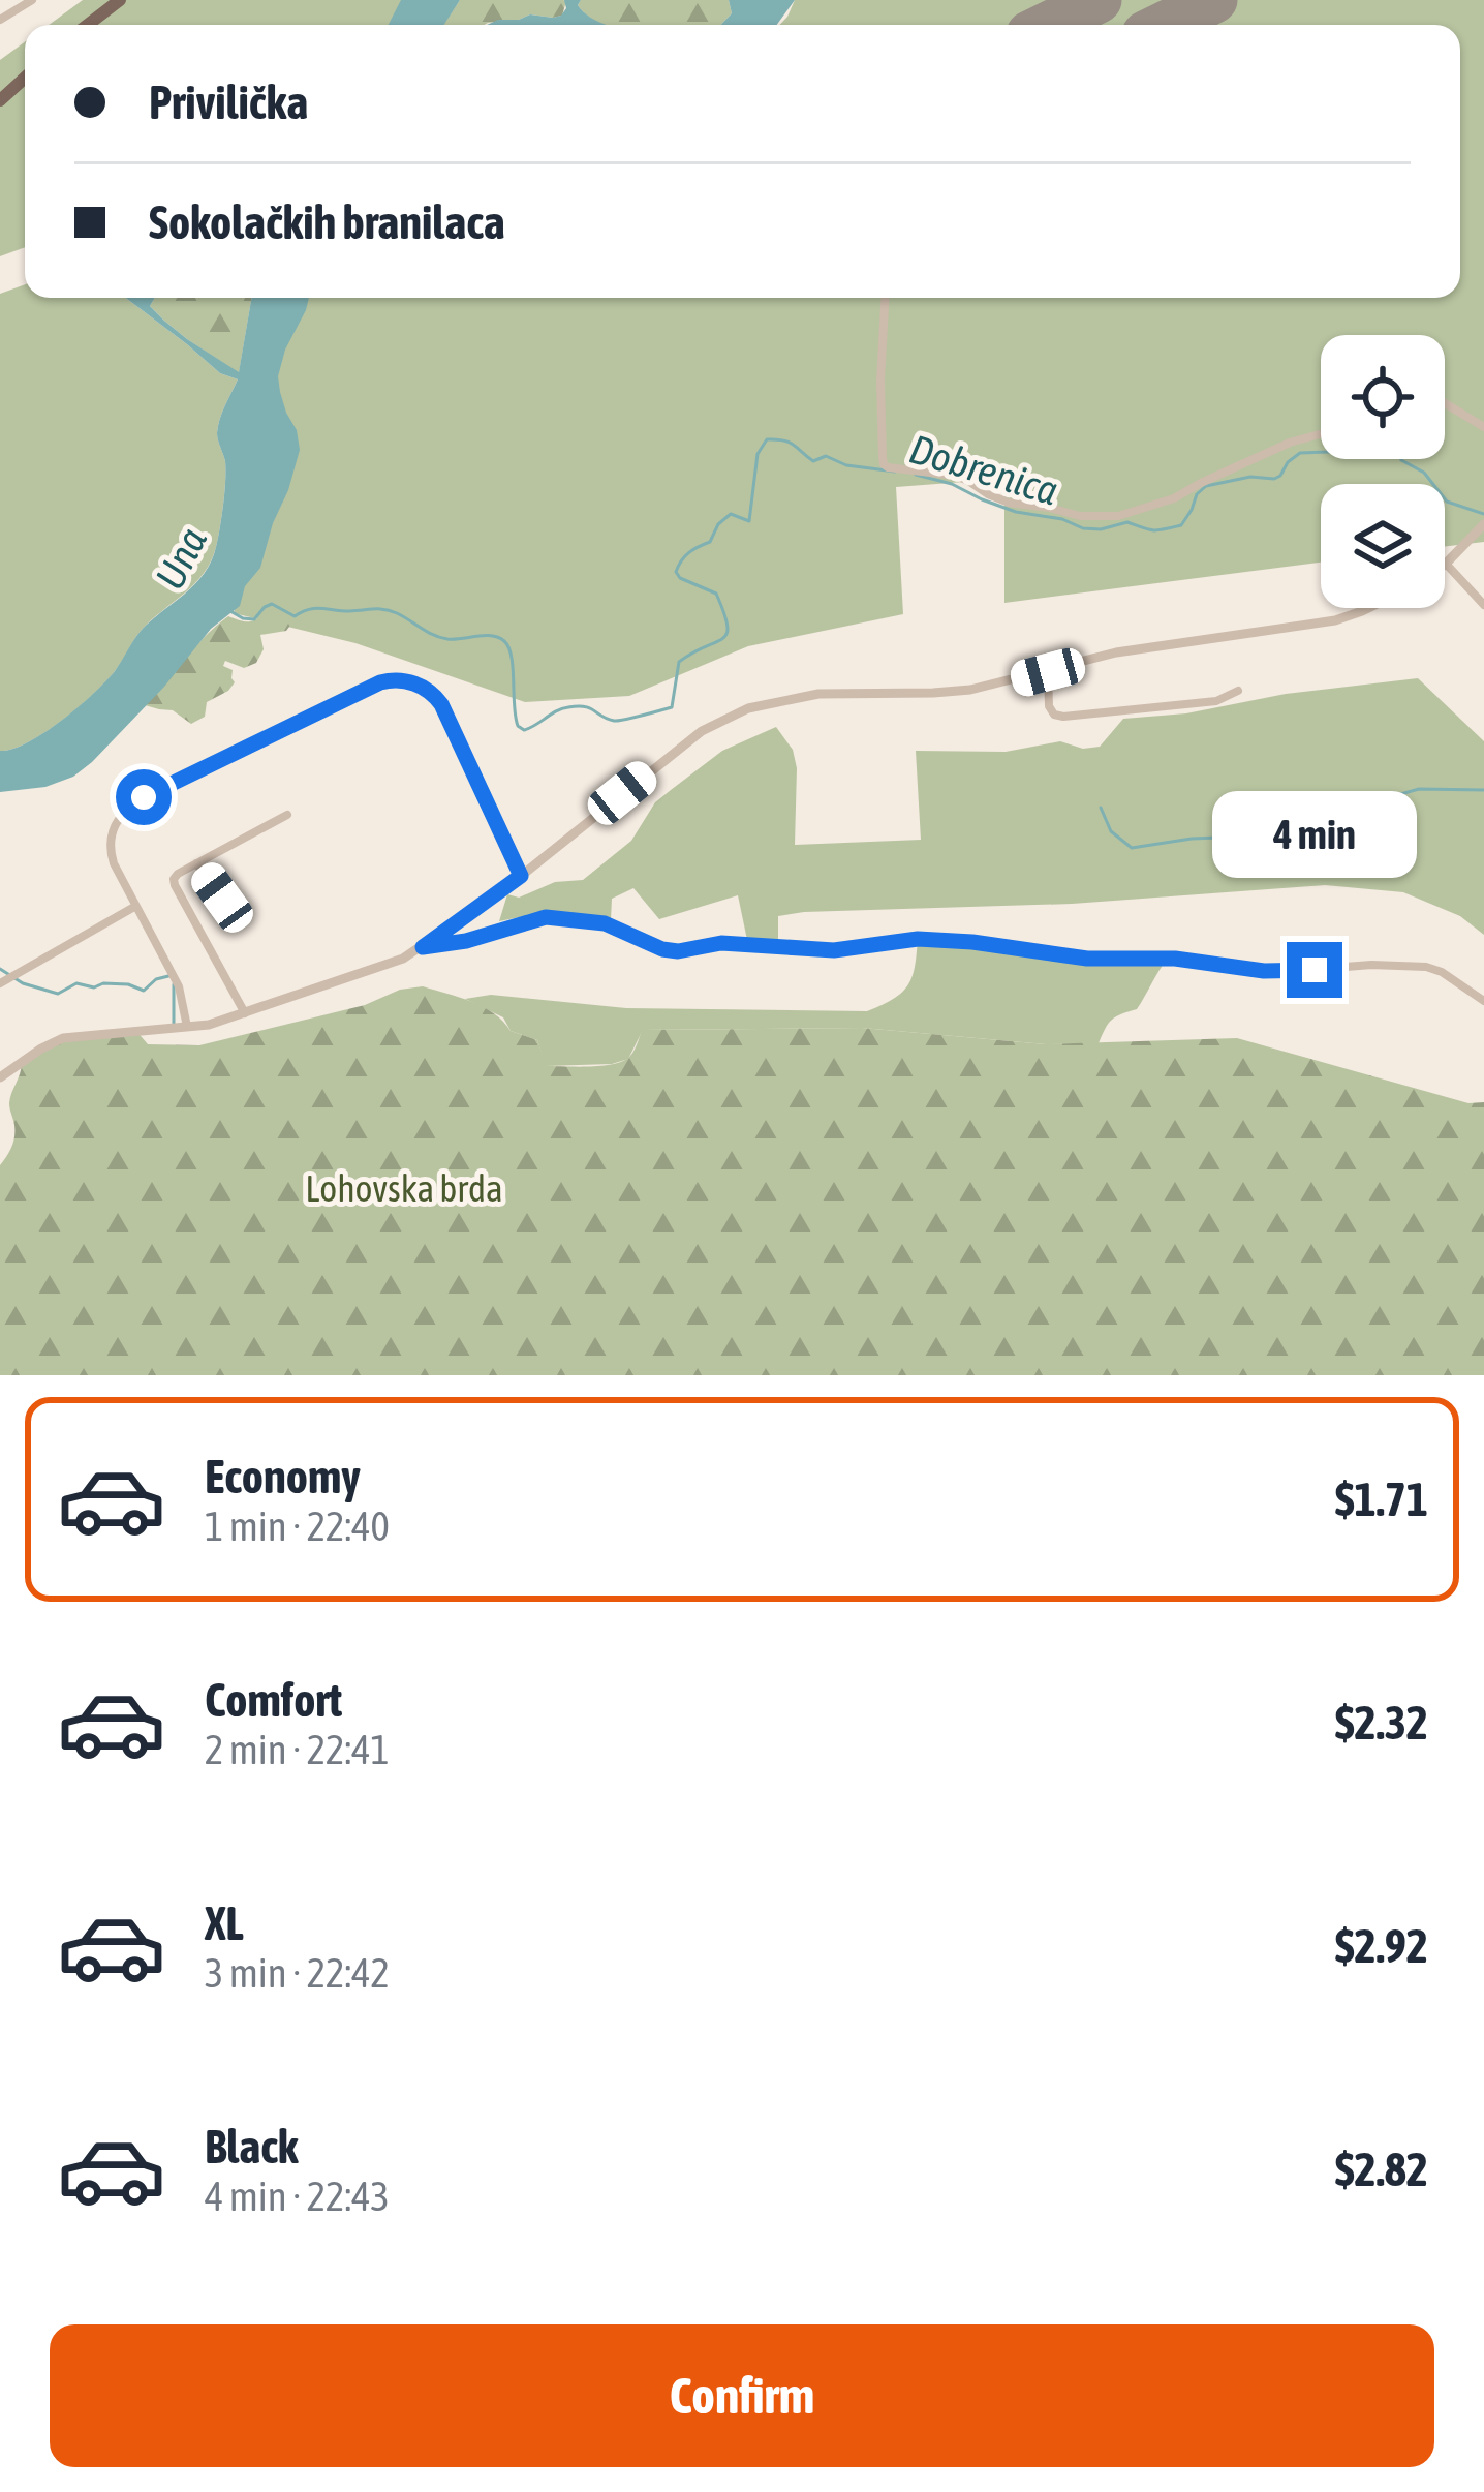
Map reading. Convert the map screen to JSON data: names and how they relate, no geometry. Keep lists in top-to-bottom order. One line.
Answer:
{"water":["Dobrenica","Una"],"parks":["Lohovska brda"],"page":{"banner":["Privilička","Sokolačkih branilaca"],"bubble":"4 min","list":[{"name":"Economy","note":"1 min · 22:40","value":"$1.71"},{"name":"Comfort","note":"2 min · 22:41","value":"$2.32"},{"name":"XL","note":"3 min · 22:42","value":"$2.92"},{"name":"Black","note":"4 min · 22:43","value":"$2.82"}],"buttons":"Confirm"}}
